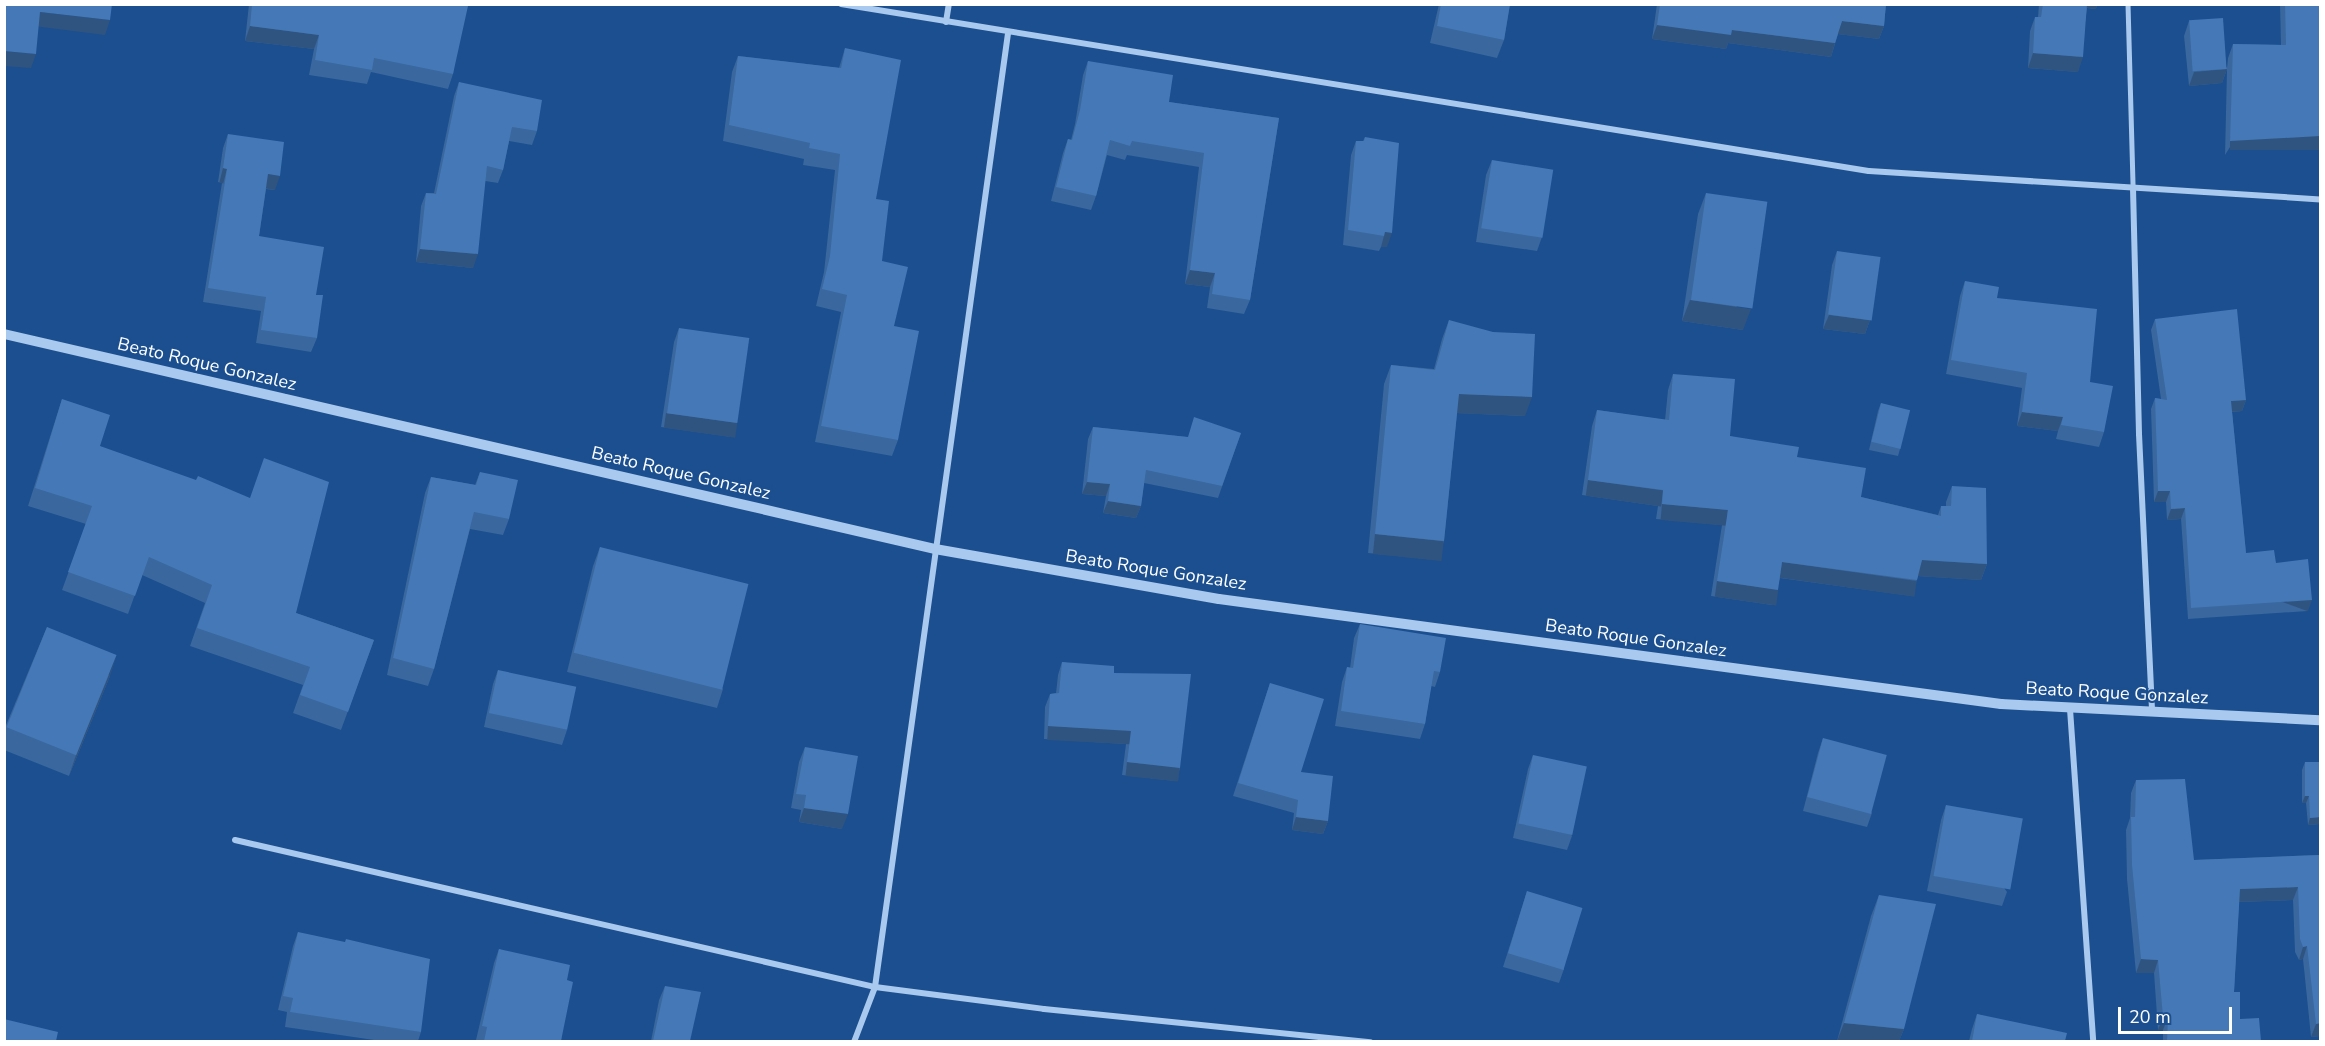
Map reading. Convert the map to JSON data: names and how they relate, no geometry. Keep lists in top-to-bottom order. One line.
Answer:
{"streets":{"street":["Beato Roque Gonzalez"]},"scale_bar":"20 m"}
